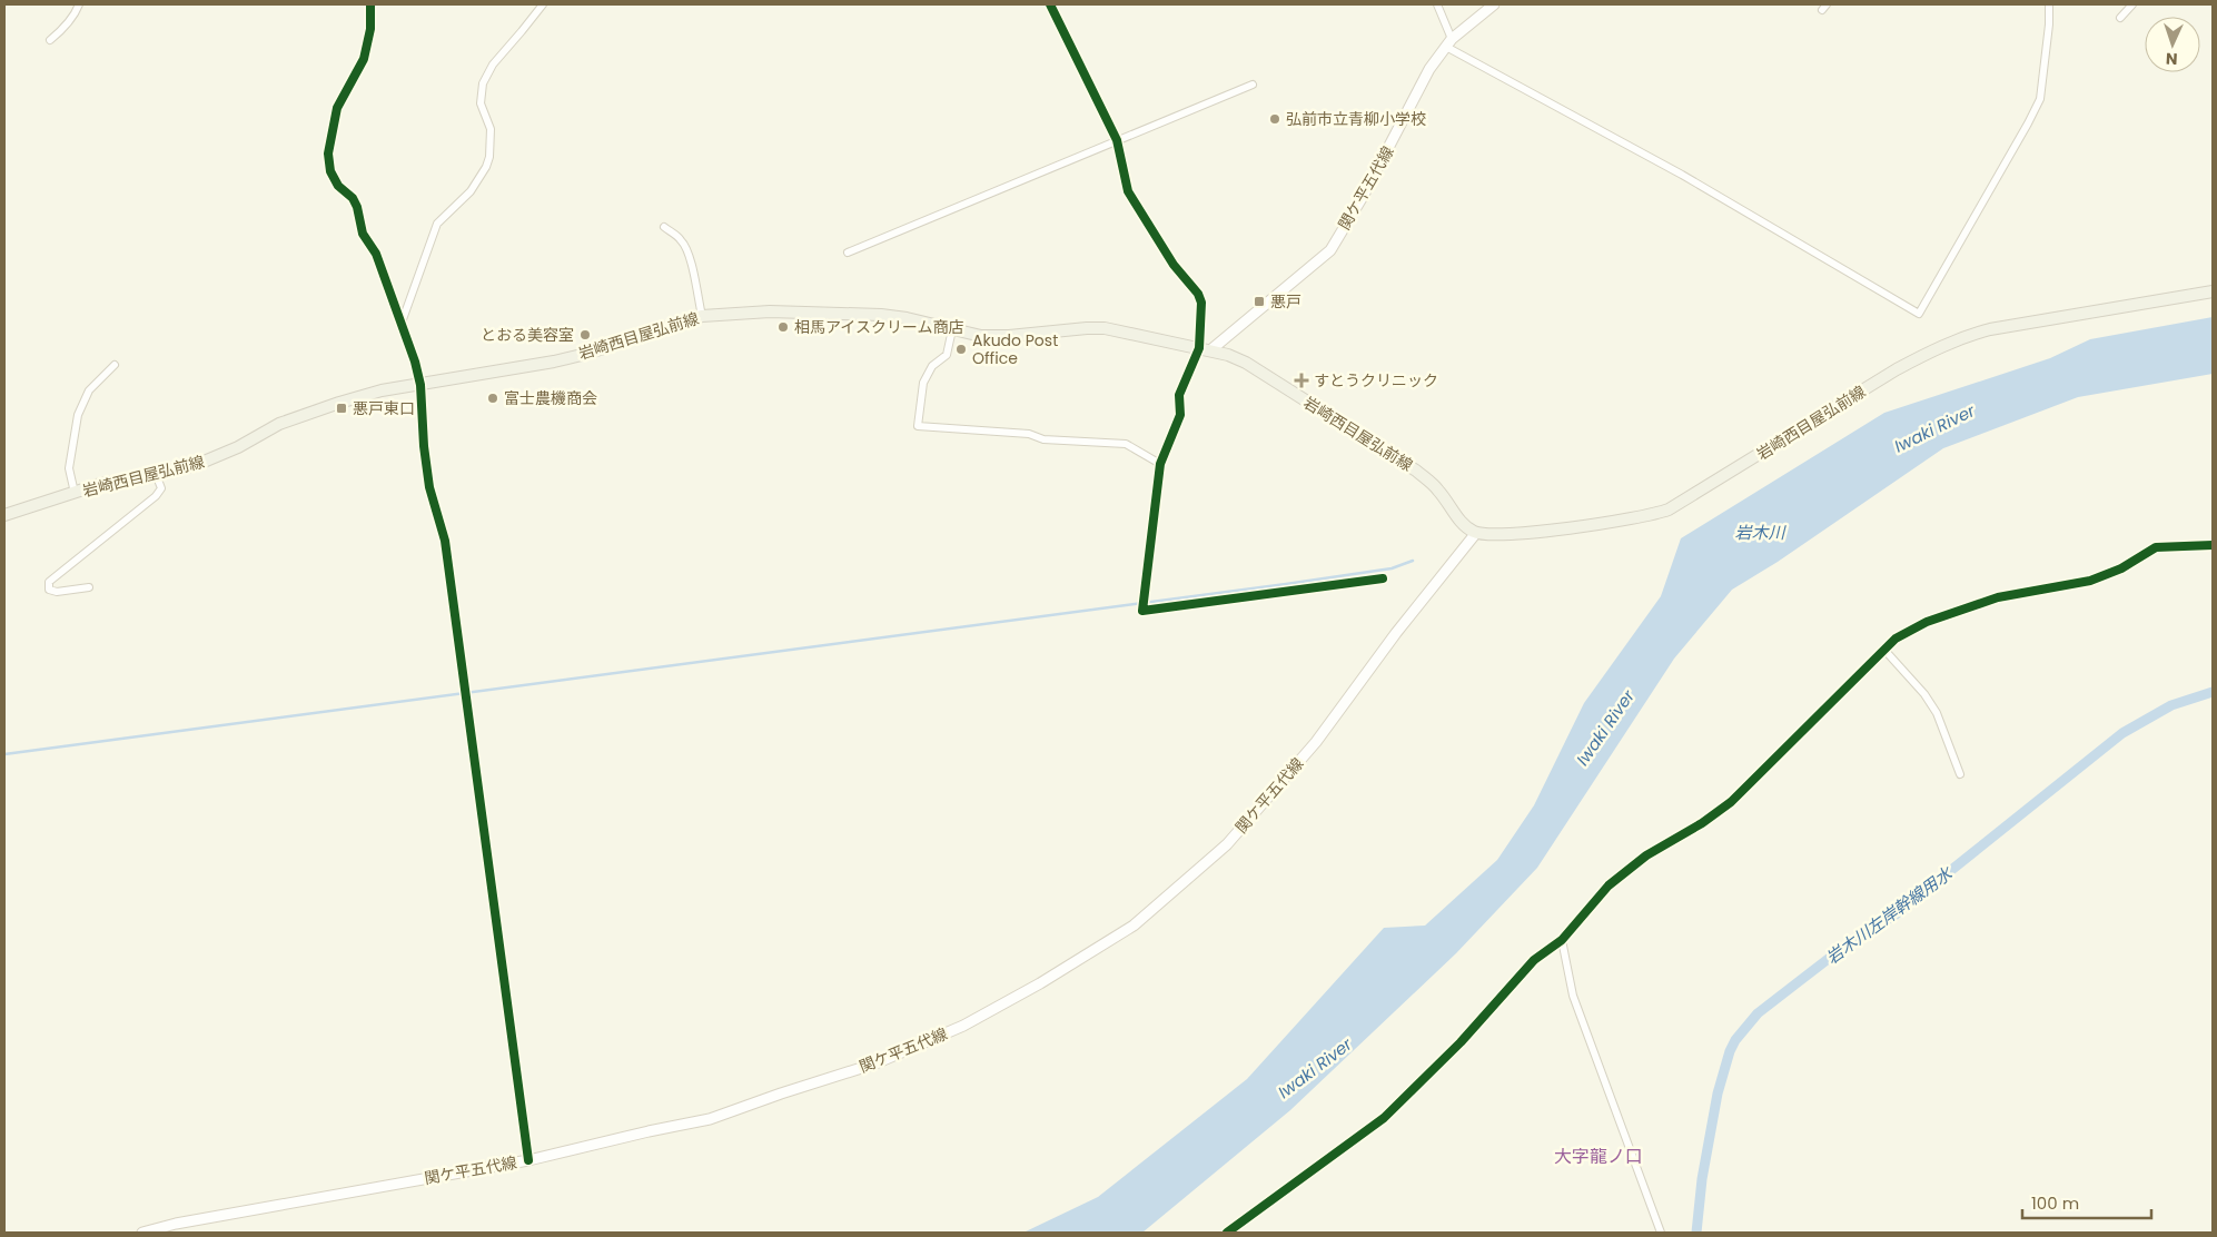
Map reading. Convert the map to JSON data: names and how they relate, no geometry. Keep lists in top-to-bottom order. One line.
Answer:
{"streets":{"main road":["関ケ平五代線","岩崎西目屋弘前線"]},"crossings":[["関ケ平五代線","岩崎西目屋弘前線"]],"districts":["大字龍ノ口"],"water":["Iwaki River","岩木川","岩木川左岸幹線用水"],"places":{"other":["弘前市立青柳小学校","相馬アイスクリーム商店","とおる美容室","Akudo Post Office","富士農機商会"],"transit":["悪戸","悪戸東口"],"health":["すとうクリニック"]},"scale_bar":"100 m","north":"bottom"}
